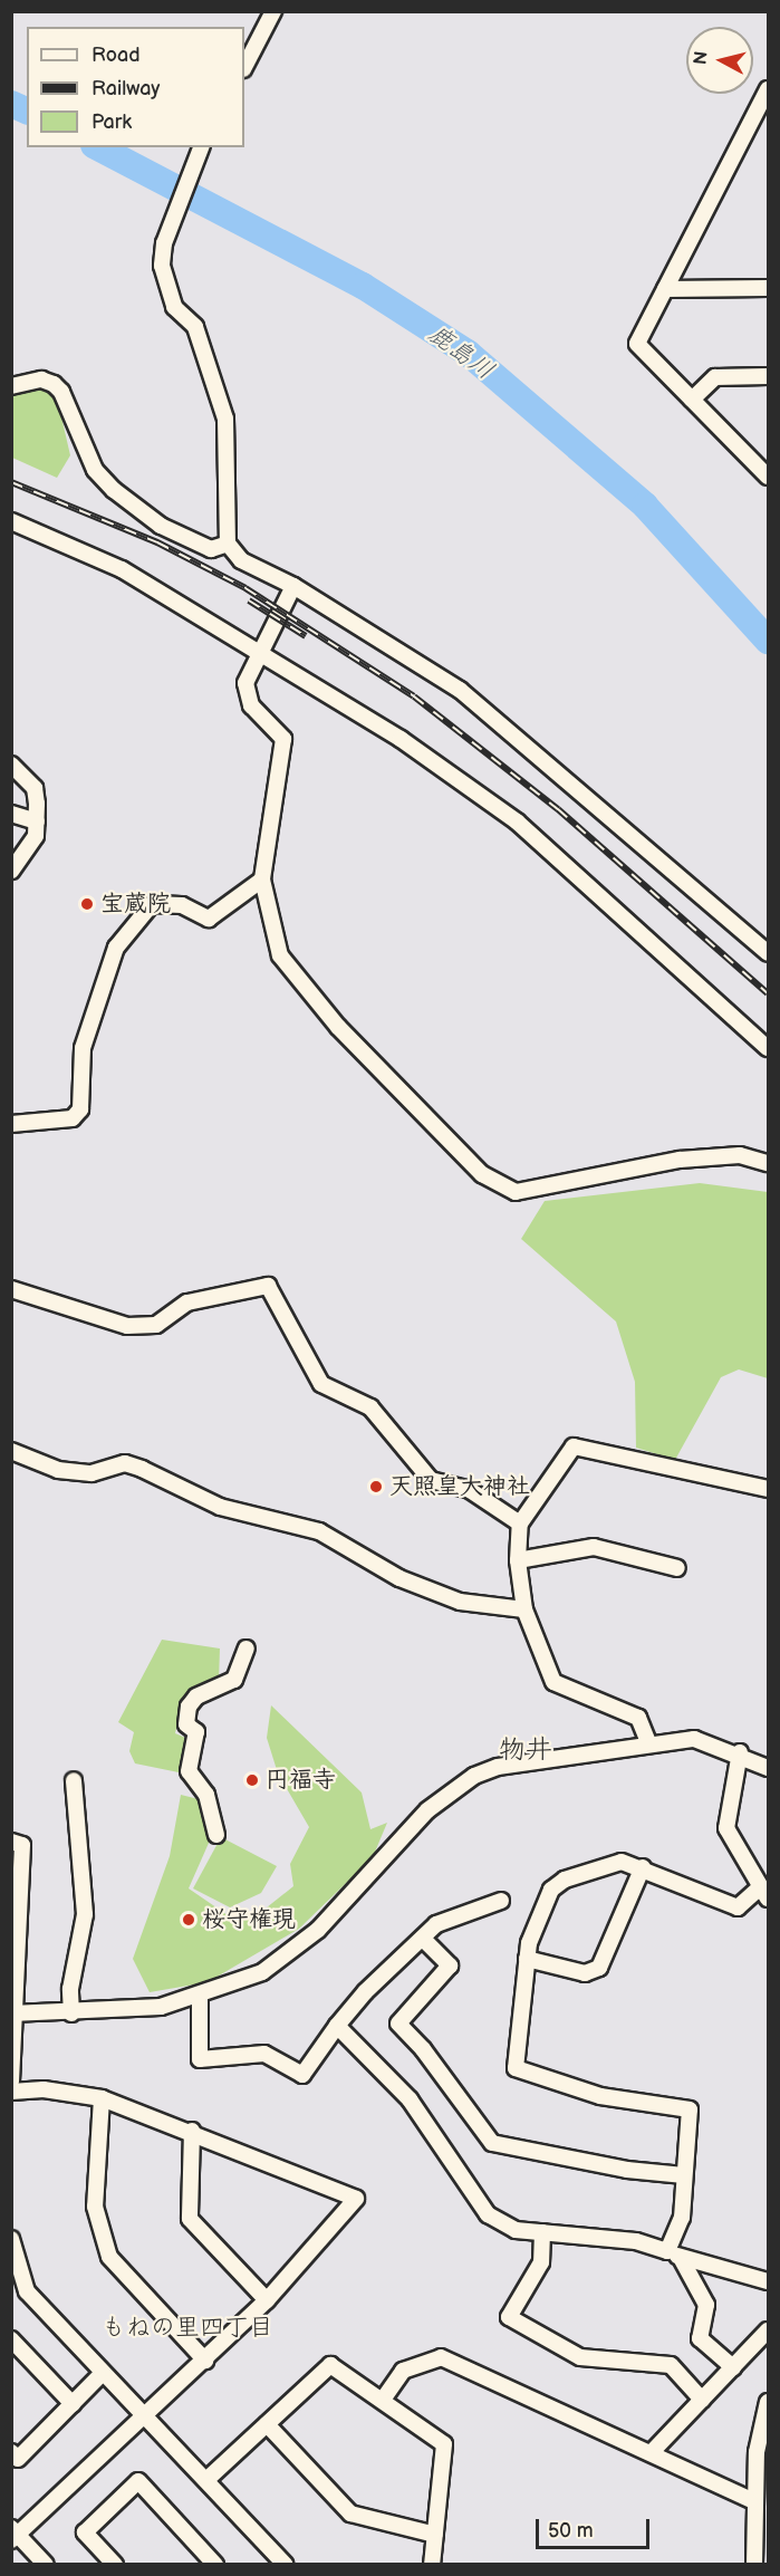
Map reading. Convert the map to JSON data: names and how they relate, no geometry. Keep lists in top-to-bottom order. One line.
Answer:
{"districts":["物井","もねの里四丁目"],"water":["鹿島川"],"places":["宝蔵院","天照皇大神社","円福寺","桜守権現"],"legend":["Road","Railway","Park"],"scale_bar":"50 m","north":"left"}
